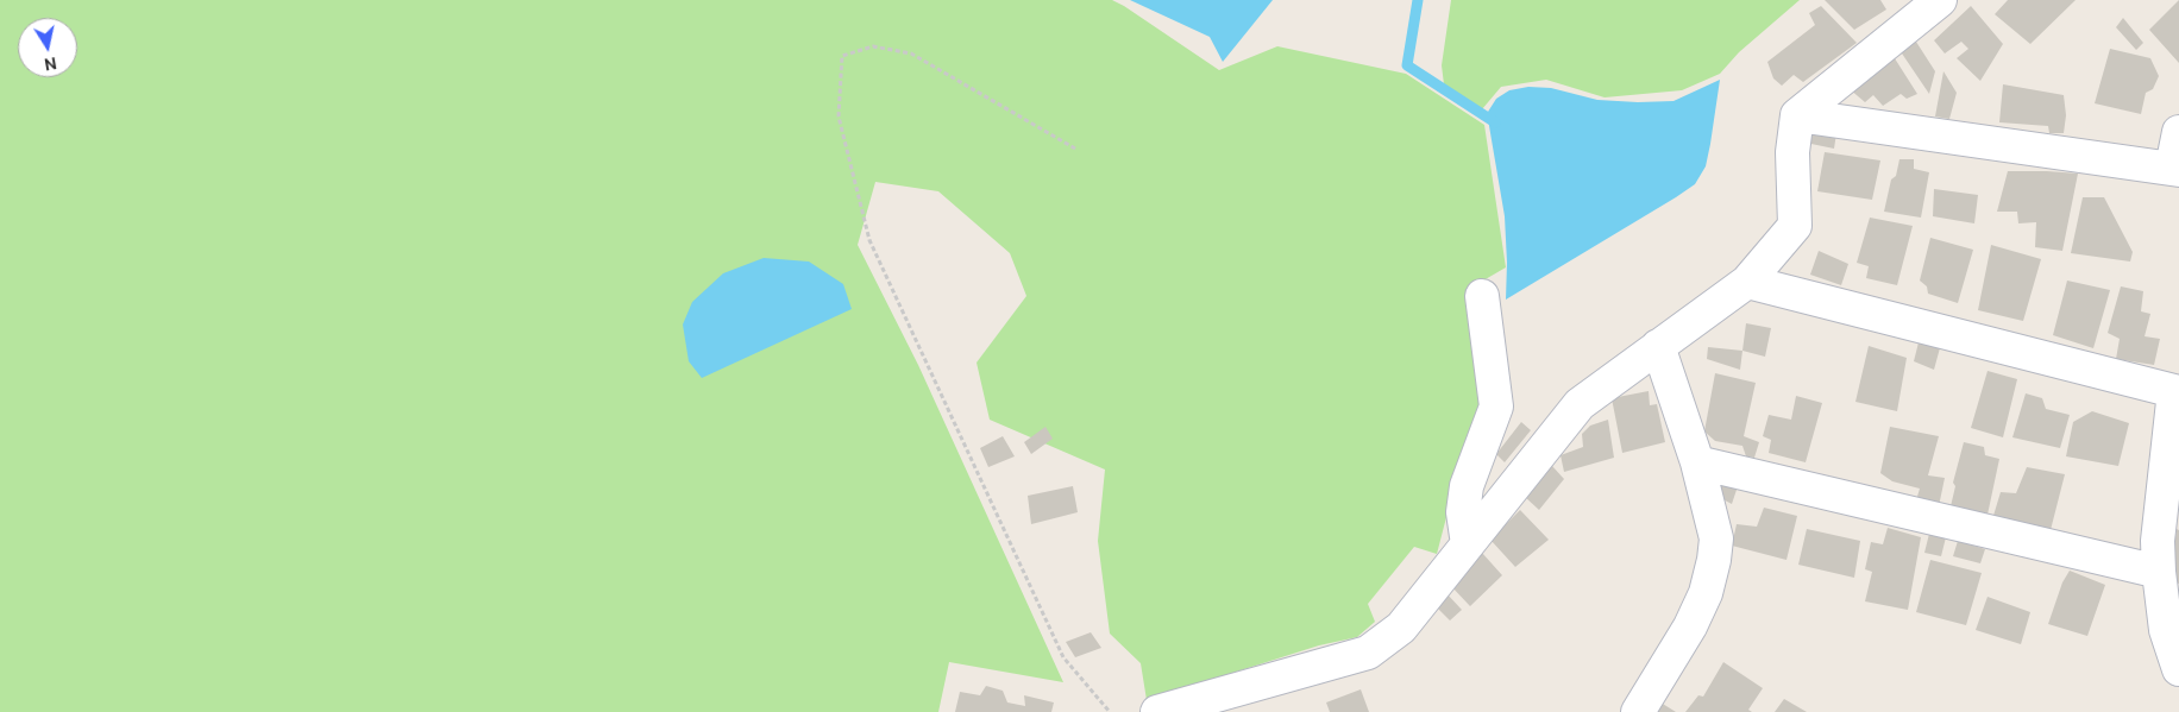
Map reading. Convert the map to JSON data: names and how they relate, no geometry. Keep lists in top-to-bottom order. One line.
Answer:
{"north":"bottom"}
